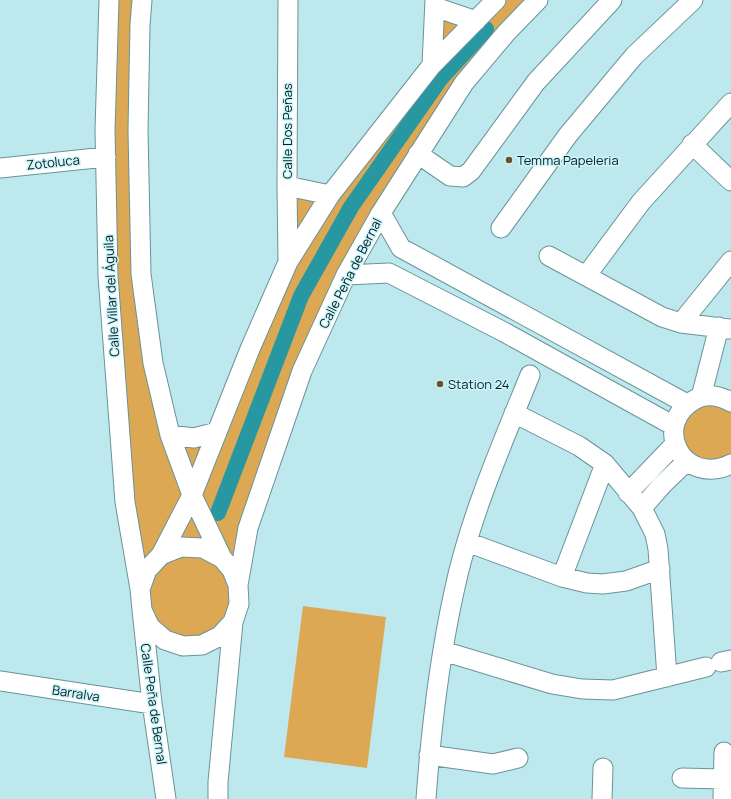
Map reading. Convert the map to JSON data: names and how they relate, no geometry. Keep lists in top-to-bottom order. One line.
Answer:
{"streets":{"street":["Calle Dos Peñas","Zotoluca","Calle Peña de Bernal","Calle Villar del Águila","Barralva"]},"crossings":[["Zotoluca","Calle Villar del Águila"],["Calle Peña de Bernal","Calle Villar del Águila"],["Calle Peña de Bernal","Barralva"]],"places":["Temma Papeleria","Station 24"]}
